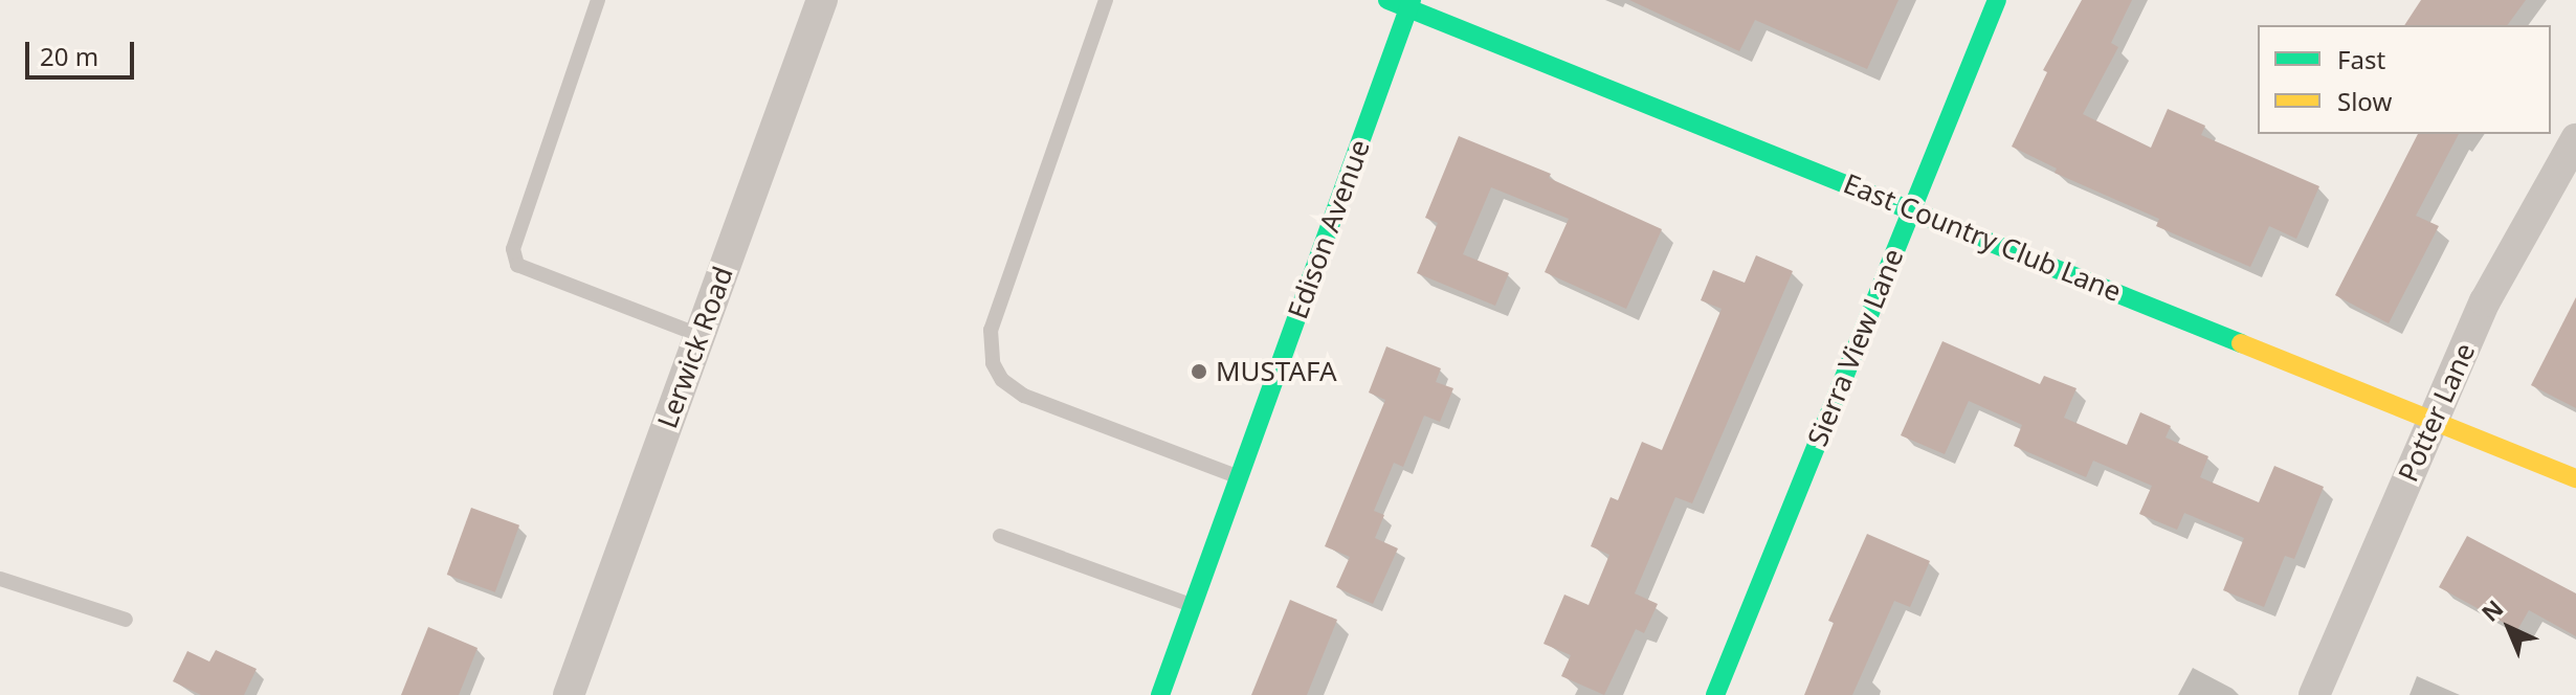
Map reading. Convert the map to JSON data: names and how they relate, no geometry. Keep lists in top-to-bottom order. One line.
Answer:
{"streets":{"street":["Edison Avenue","East Country Club Lane","Lerwick Road","Sierra View Lane","Potter Lane"]},"crossings":[["Edison Avenue","East Country Club Lane"],["East Country Club Lane","Sierra View Lane"],["East Country Club Lane","Potter Lane"]],"places":["MUSTAFA"],"legend":["Fast","Slow"],"scale_bar":"20 m","north":"top left"}
